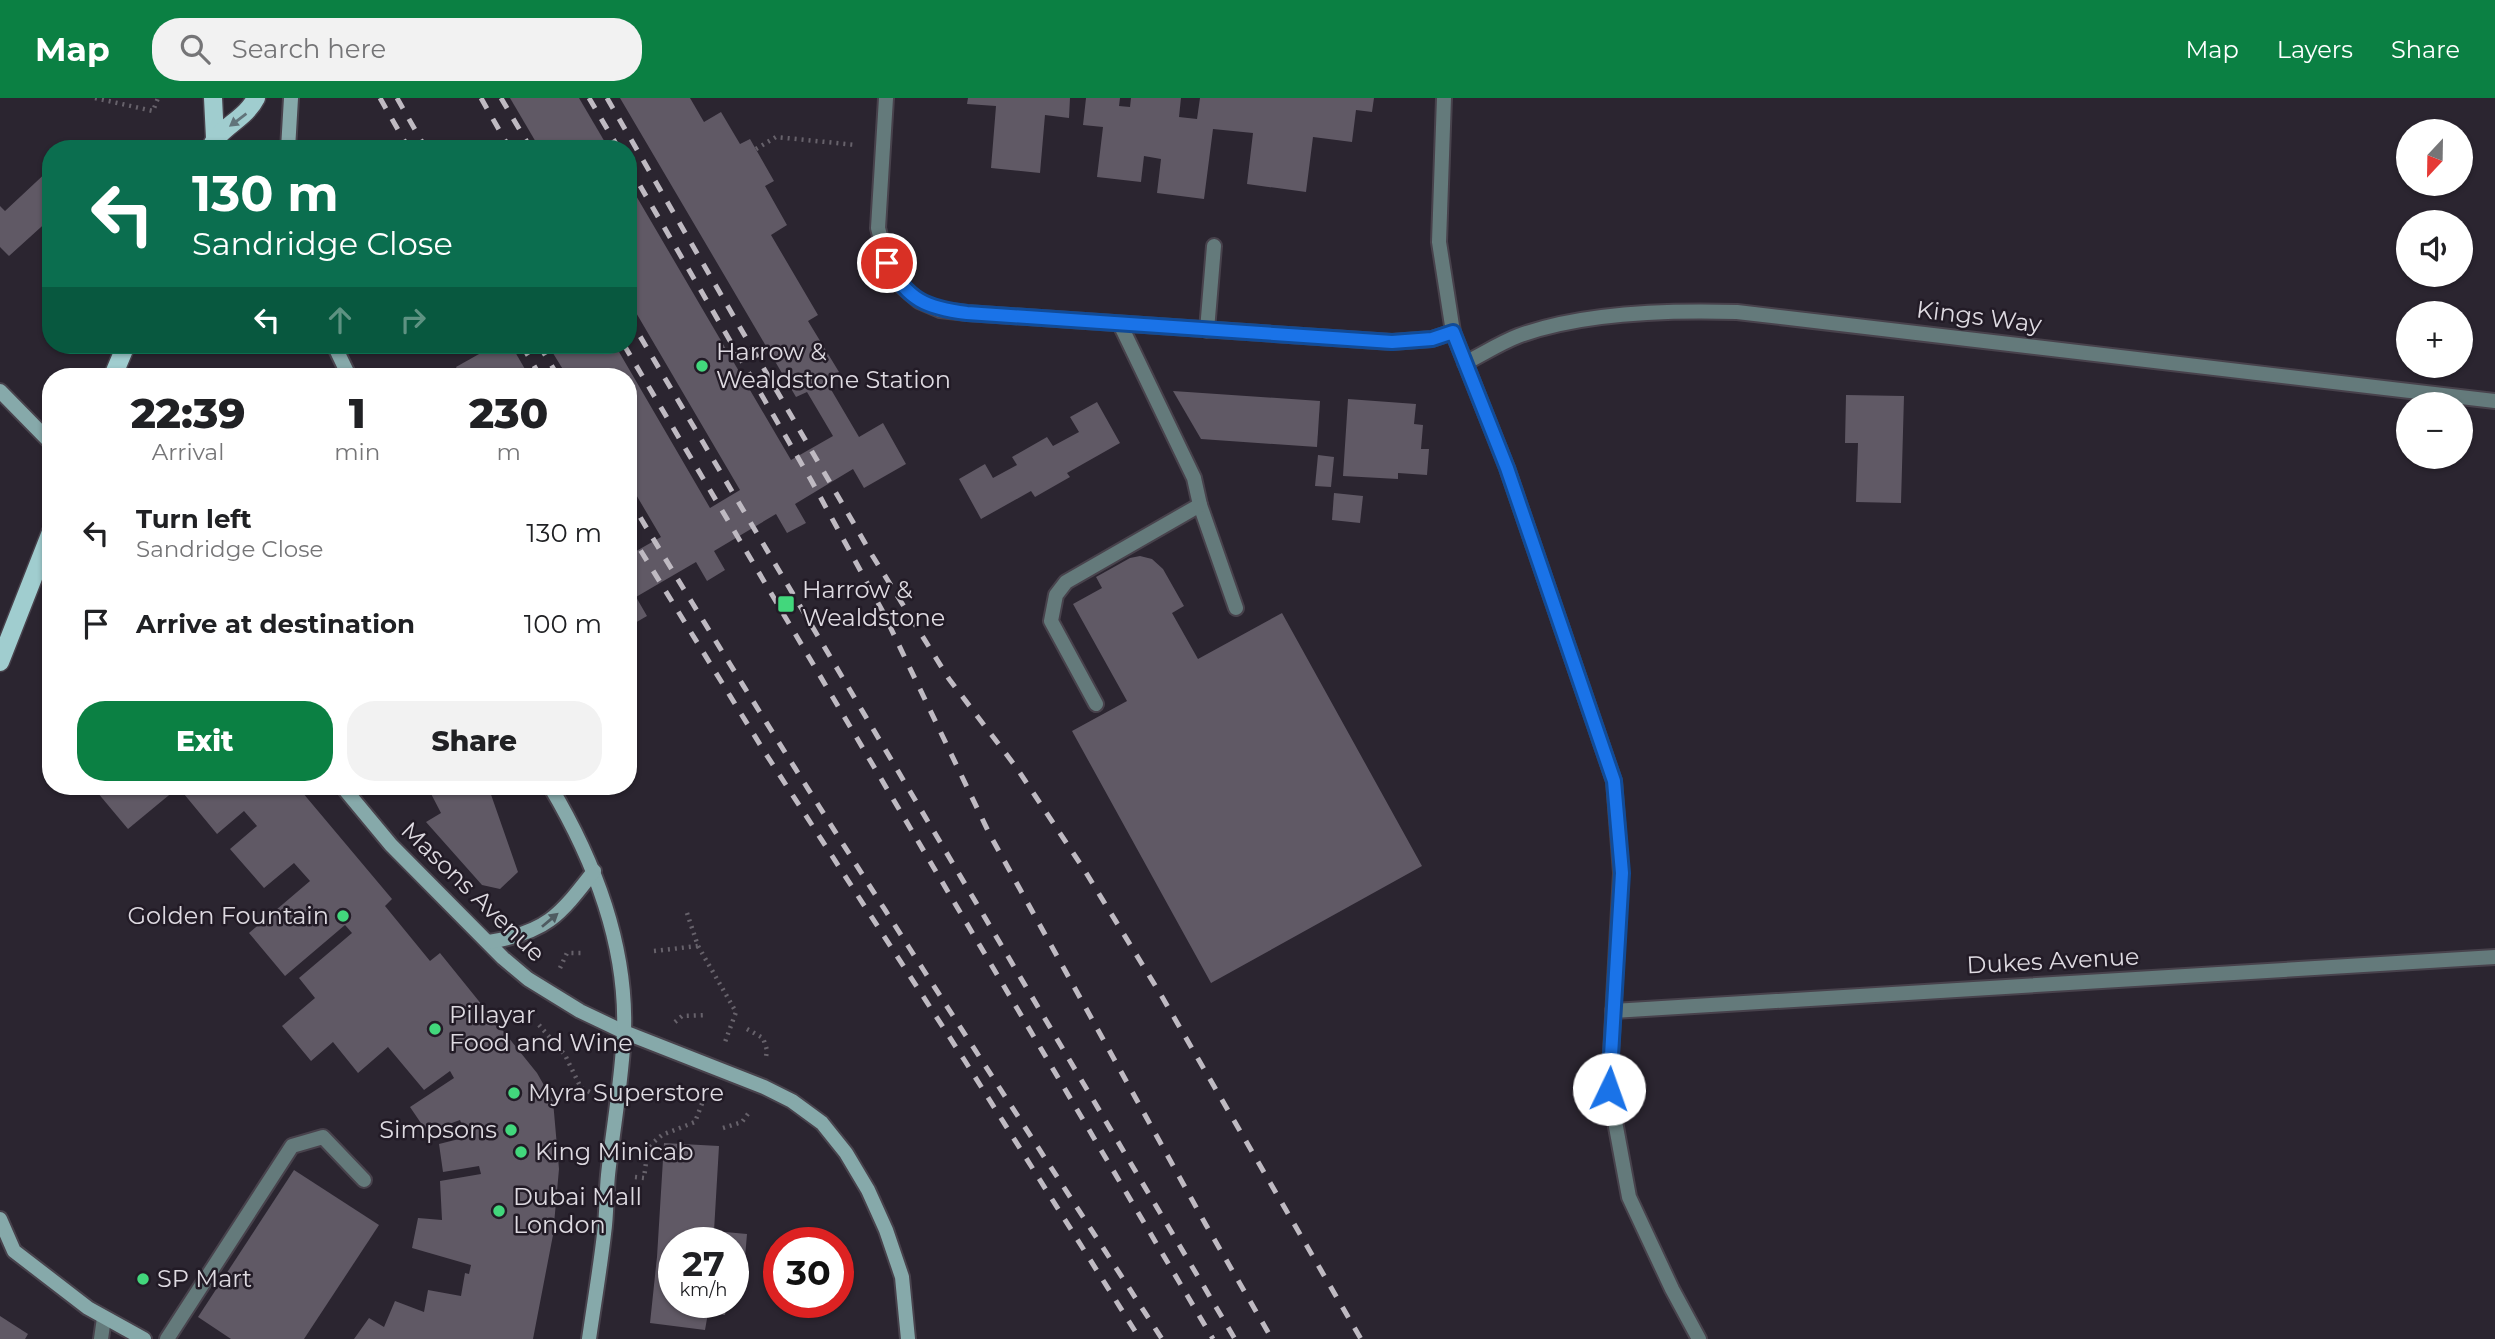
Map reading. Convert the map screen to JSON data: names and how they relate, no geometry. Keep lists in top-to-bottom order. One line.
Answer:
{"streets":{"street":["Kings Way","Masons Avenue","Dukes Avenue"]},"places":{"other":["Harrow & Wealdstone Station","Golden Fountain","Pillayar Food and Wine","Myra Superstore","Simpsons","King Minicab","Dubai Mall London","SP Mart"],"transit":["Harrow & Wealdstone"]},"north":"bottom","page":{"header":"Map","search":"Search here","nav":["Map","Layers","Share"],"map_buttons":["+","−"],"turn":["130 m","Sandridge Close"],"eta":["22:39","Arrival","1","min","230","m"],"list":[{"name":"Turn left","note":"Sandridge Close","value":"130 m"},{"name":"Arrive at destination","value":"100 m"}],"buttons":["Exit","Share"],"speed":"27 km/h","limit":"30"}}
